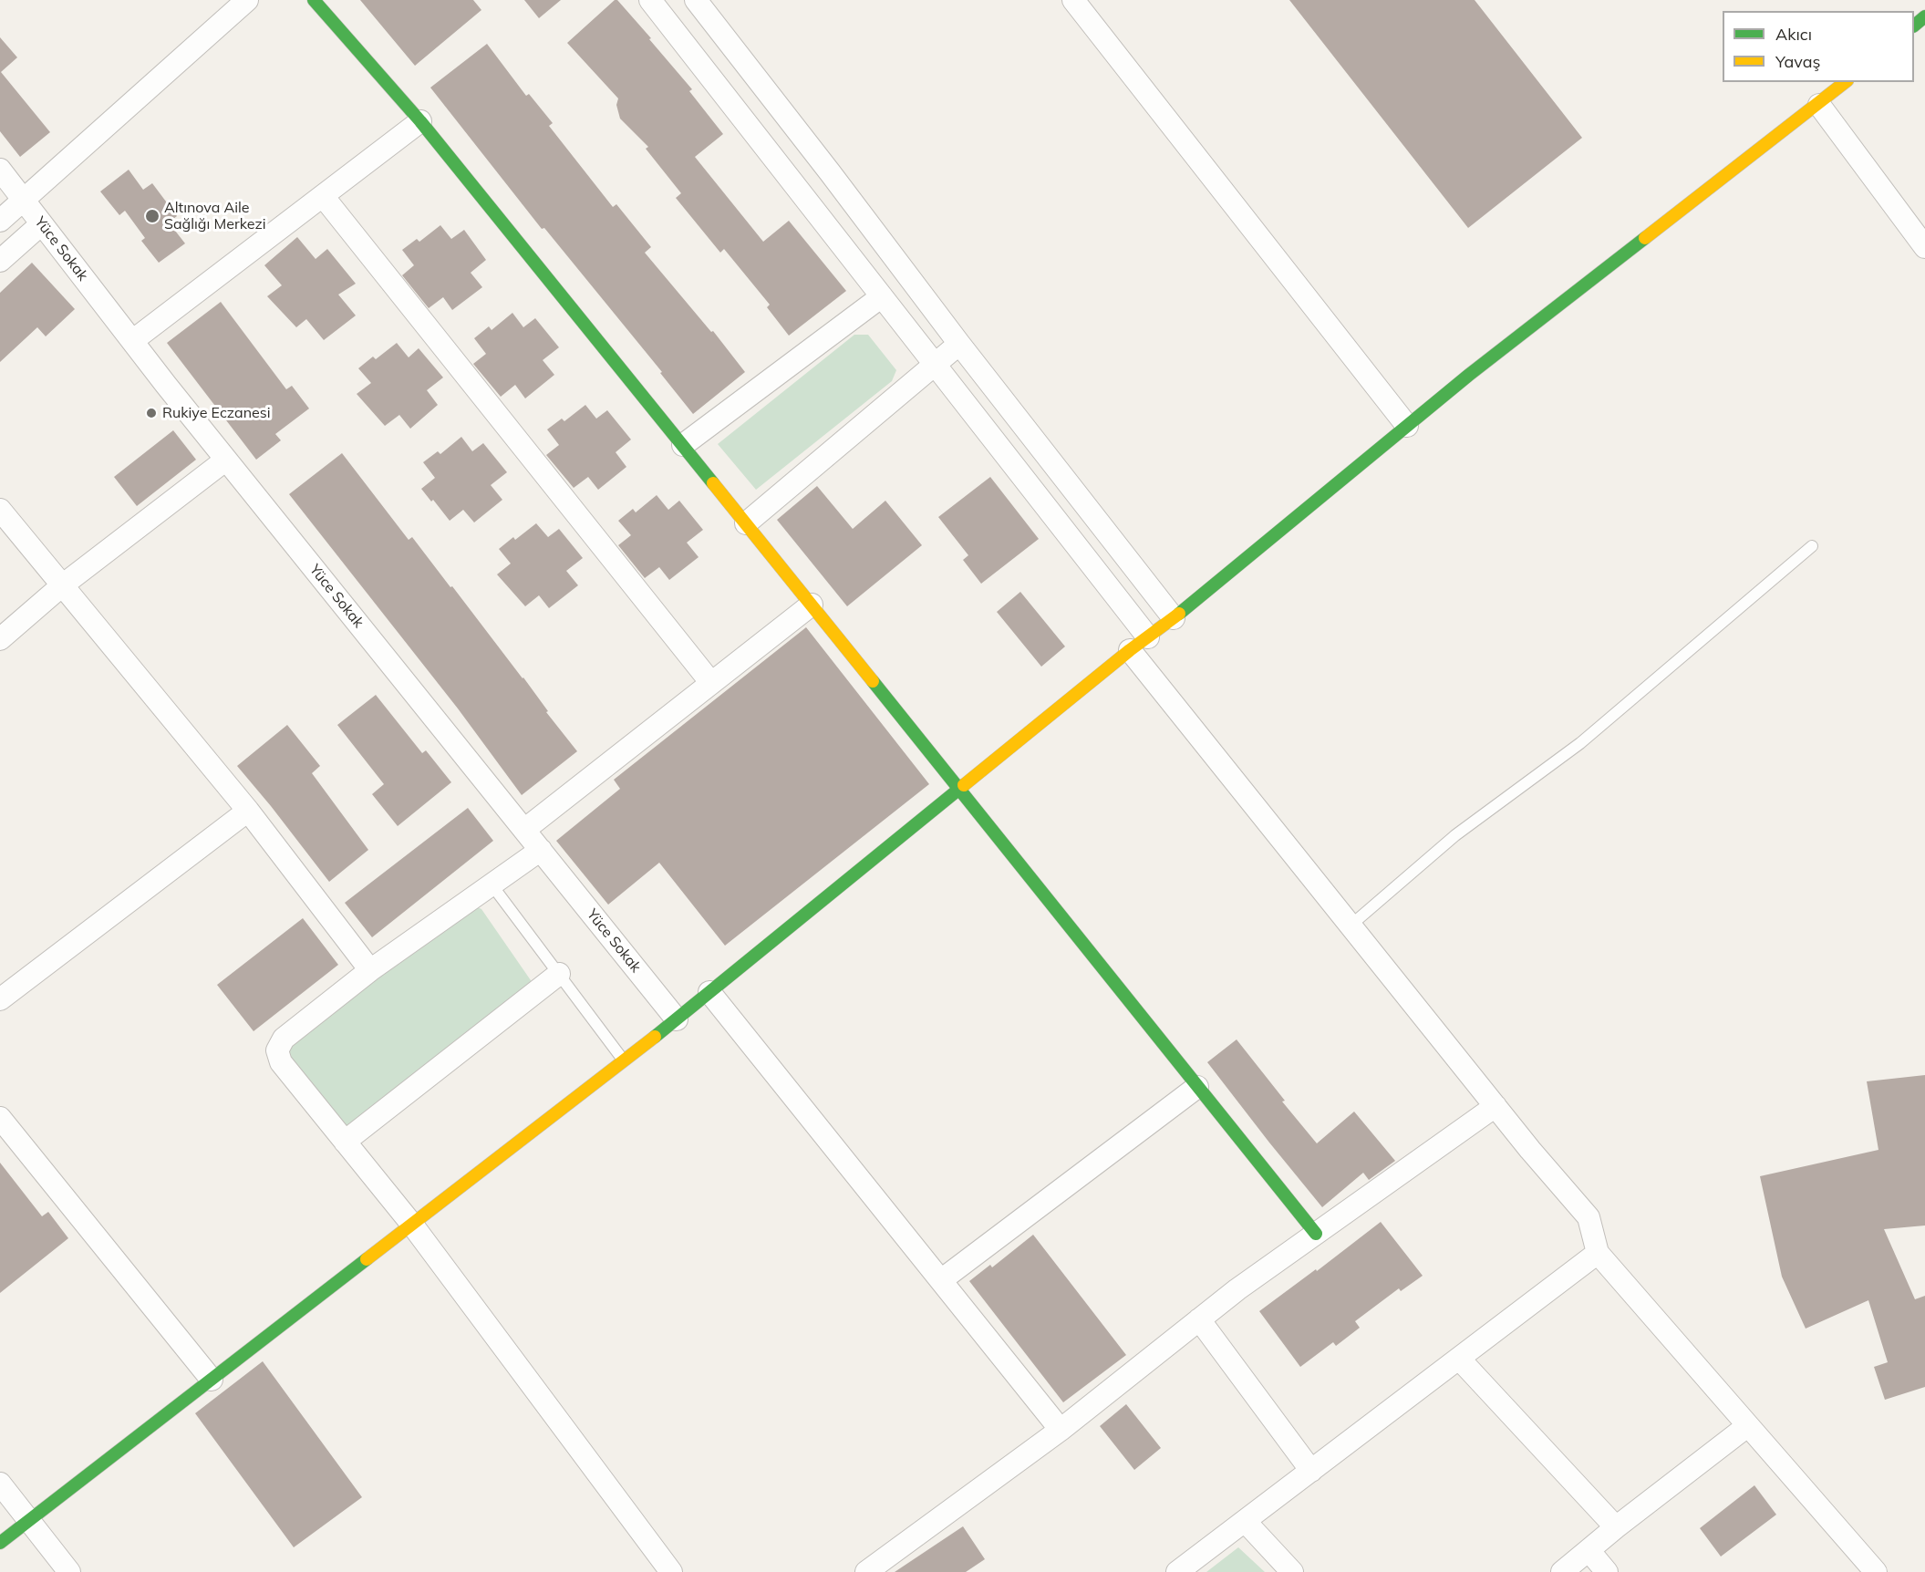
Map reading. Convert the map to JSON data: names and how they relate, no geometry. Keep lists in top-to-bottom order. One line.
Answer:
{"streets":{"street":["Yüce Sokak"]},"places":["Altınova Aile Sağlığı Merkezi","Rukiye Eczanesi"],"legend":["Akıcı","Yavaş"]}
